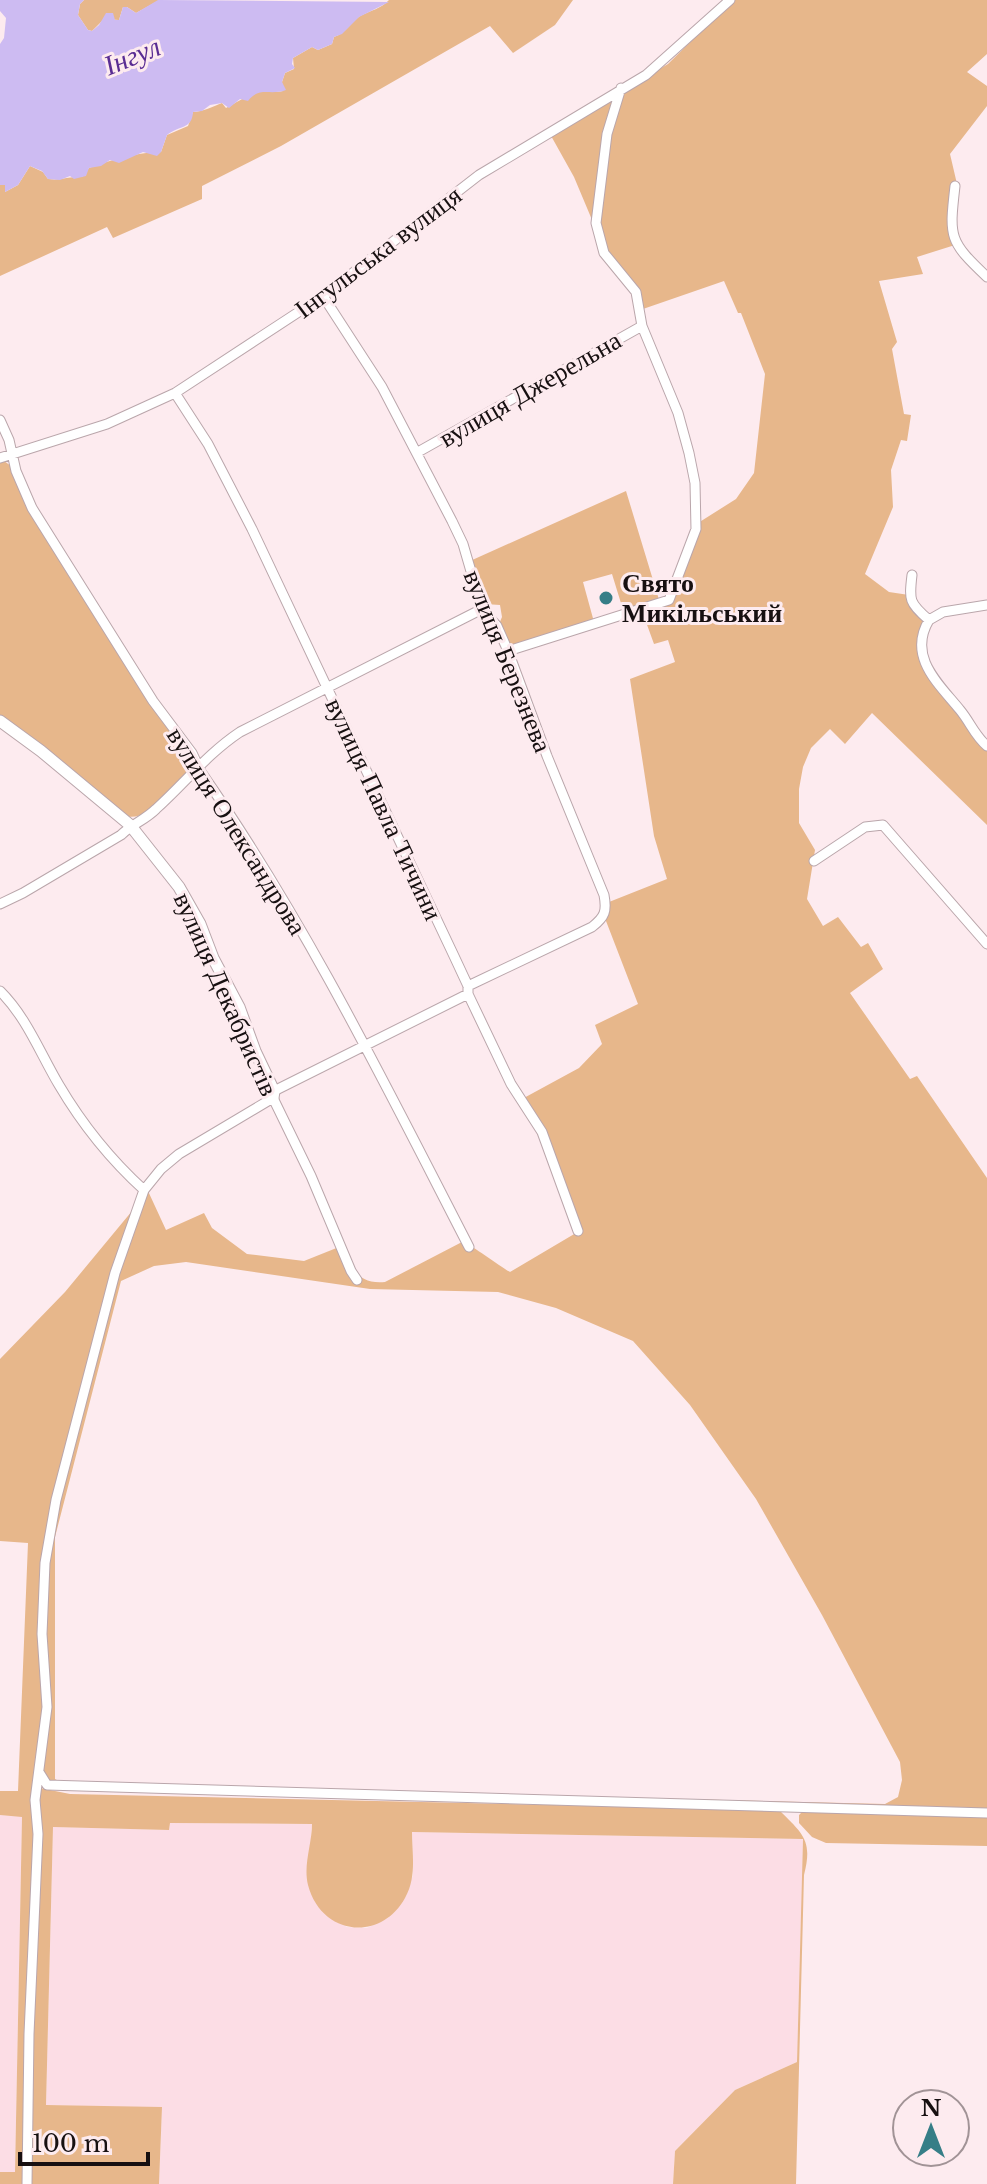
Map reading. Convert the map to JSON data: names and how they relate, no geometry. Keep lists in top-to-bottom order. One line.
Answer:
{"streets":{"street":["Інгульська вулиця","вулиця Джерельна","вулиця Березнева","вулиця Павла Тичини","вулиця Олександрова","вулиця Декабристів"]},"crossings":[["Інгульська вулиця","вулиця Джерельна"],["Інгульська вулиця","вулиця Березнева"],["Інгульська вулиця","вулиця Павла Тичини"],["Інгульська вулиця","вулиця Олександрова"],["вулиця Джерельна","вулиця Березнева"],["вулиця Березнева","вулиця Павла Тичини"]],"water":["Інгул"],"places":["Свято Микільський"],"scale_bar":"100 m","north":"top"}
